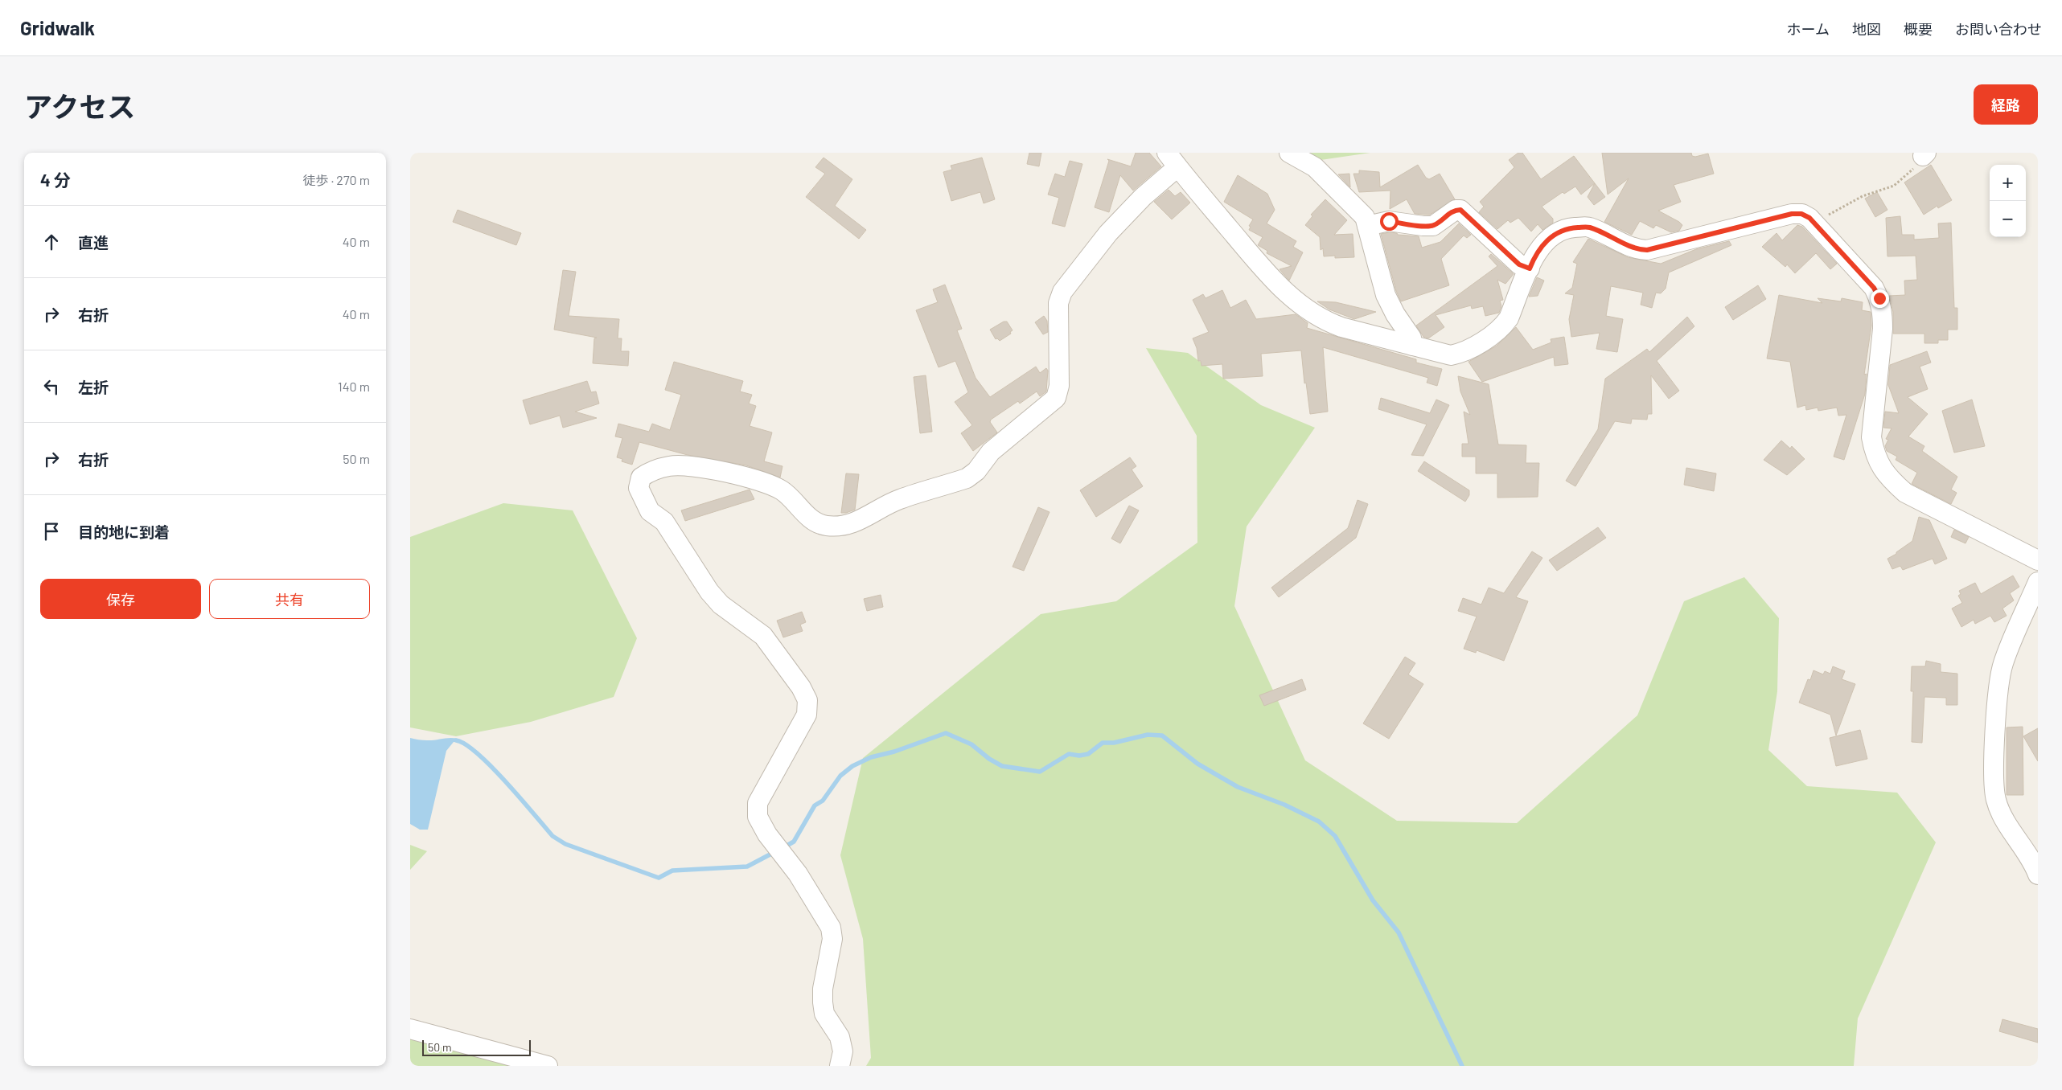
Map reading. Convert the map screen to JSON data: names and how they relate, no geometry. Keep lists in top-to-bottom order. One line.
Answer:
{"scale_bar":"50 m","page":{"header":"Gridwalk","nav":["ホーム","地図","概要","お問い合わせ"],"title":"アクセス","buttons":["経路",["保存","共有"]],"heading":["4 分","徒歩 · 270 m"],"map_buttons":["+","−"],"list":[["直進","40 m"],["右折","40 m"],["左折","140 m"],["右折","50 m"],"目的地に到着"],"scale":"50 m"}}
